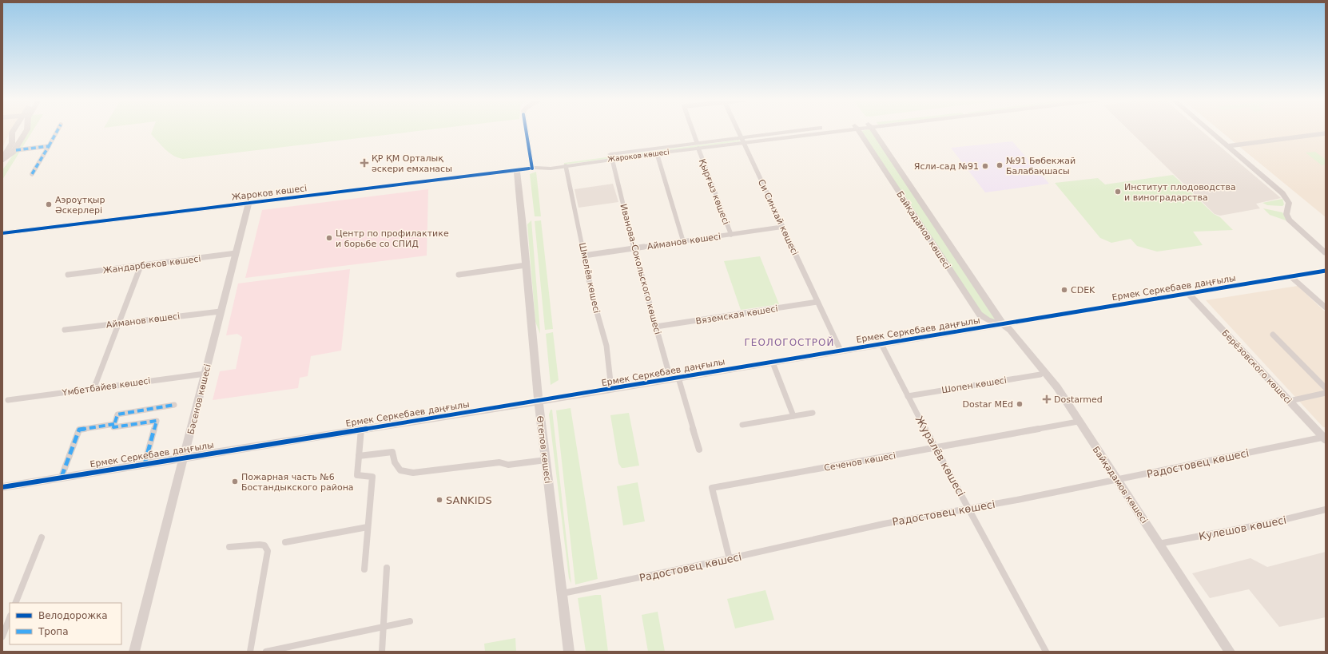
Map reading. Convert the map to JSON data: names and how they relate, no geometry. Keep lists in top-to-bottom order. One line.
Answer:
{"streets":{"street":["Жароков көшесі","Қырғыз көшесі","Си Синхай көшесі","Байқадамов көшесі","Айманов көшесі","Жандарбеков көшесі","Иванова-Сокольского көшесі","Шмелёв көшесі","Ермек Серкебаев даңғылы","Вяземская көшесі","Берёзовского көшесі","Шопен көшесі","Үмбетбайев көшесі","Бәсенов көшесі","Өтепов көшесі","Журалёв көшесі","Сеченов көшесі","Радостовец көшесі","Кулешов көшесі"]},"crossings":[["Жароков көшесі","Қырғыз көшесі"],["Жароков көшесі","Си Синхай көшесі"],["Жароков көшесі","Иванова-Сокольского көшесі"],["Жароков көшесі","Шмелёв көшесі"],["Жароков көшесі","Бәсенов көшесі"],["Жароков көшесі","Өтепов көшесі"],["Қырғыз көшесі","Айманов көшесі"],["Си Синхай көшесі","Айманов көшесі"],["Си Синхай көшесі","Ермек Серкебаев даңғылы"],["Си Синхай көшесі","Вяземская көшесі"],["Байқадамов көшесі","Ермек Серкебаев даңғылы"],["Байқадамов көшесі","Сеченов көшесі"],["Байқадамов көшесі","Радостовец көшесі"],["Байқадамов көшесі","Кулешов көшесі"],["Айманов көшесі","Иванова-Сокольского көшесі"],["Айманов көшесі","Шмелёв көшесі"],["Айманов көшесі","Бәсенов көшесі"],["Жандарбеков көшесі","Бәсенов көшесі"],["Иванова-Сокольского көшесі","Ермек Серкебаев даңғылы"],["Иванова-Сокольского көшесі","Вяземская көшесі"],["Шмелёв көшесі","Ермек Серкебаев даңғылы"],["Ермек Серкебаев даңғылы","Берёзовского көшесі"],["Ермек Серкебаев даңғылы","Бәсенов көшесі"],["Ермек Серкебаев даңғылы","Өтепов көшесі"],["Ермек Серкебаев даңғылы","Журалёв көшесі"],["Берёзовского көшесі","Радостовец көшесі"],["Шопен көшесі","Журалёв көшесі"],["Үмбетбайев көшесі","Бәсенов көшесі"],["Өтепов көшесі","Радостовец көшесі"],["Журалёв көшесі","Сеченов көшесі"],["Журалёв көшесі","Радостовец көшесі"],["Сеченов көшесі","Радостовец көшесі"]],"districts":["ГЕОЛОГОСТРОЙ"],"places":{"health":["ҚР ҚМ Орталық әскери емханасы","Dostarmed"],"other":["№91 Бөбекжай Балабақшасы","Ясли-сад №91","Институт плодоводства и виноградарства","Аэроұтқыр Әскерлері","Центр по профилактике и борьбе со СПИД","CDEK","Dostar MEd","Пожарная часть №6 Бостандыкского района","SANKIDS"]},"legend":["Велодорожка","Тропа"]}
